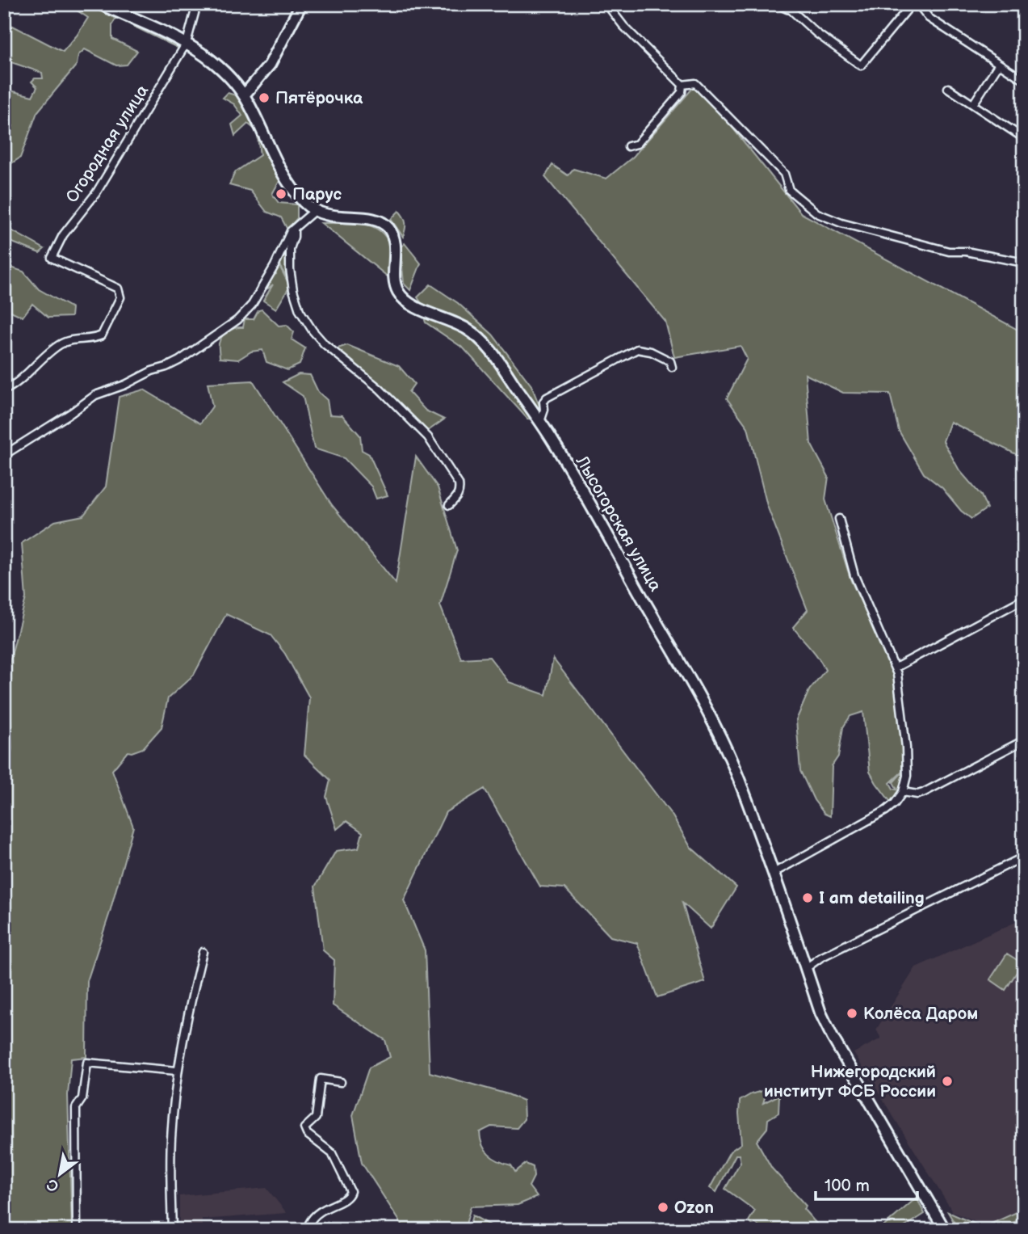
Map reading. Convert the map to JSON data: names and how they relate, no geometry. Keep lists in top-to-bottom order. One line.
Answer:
{"streets":{"street":["Огородная улица","Лысогорская улица"]},"places":["Пятёрочка","Парус","I am detailing","Колёса Даром","Нижегородский институт ФСБ России","Ozon"],"scale_bar":"100 m","north":"bottom left"}
